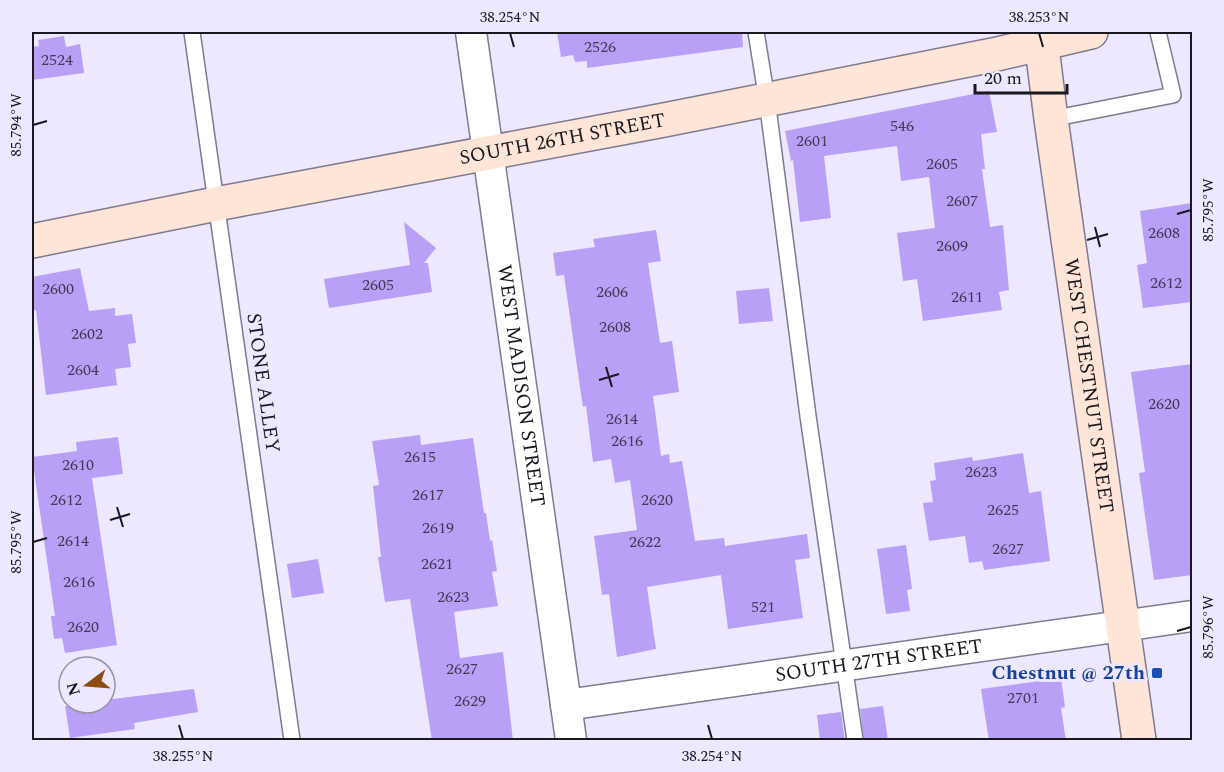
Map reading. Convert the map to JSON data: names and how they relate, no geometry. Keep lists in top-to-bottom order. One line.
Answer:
{"streets":{"street":["SOUTH 26TH STREET","WEST MADISON STREET","WEST CHESTNUT STREET","SOUTH 27TH STREET"],"lane":["STONE ALLEY"]},"crossings":[["SOUTH 26TH STREET","STONE ALLEY"],["SOUTH 26TH STREET","WEST MADISON STREET"],["SOUTH 26TH STREET","WEST CHESTNUT STREET"],["WEST MADISON STREET","SOUTH 27TH STREET"],["WEST CHESTNUT STREET","SOUTH 27TH STREET"]],"places":{"transit":["Chestnut @ 27th"]},"house_numbers":["2526","2524","546","2601","2605","2607","2608","2609","2612","2605","2600","2606","2611","2608","2602","2604","2620","2614","2616","2615","2610","2623","2617","2612","2620","2625","2619","2614","2622","2627","2621","2616","2623","521","2620","2627","2701","2629"],"scale_bar":"20 m","north":"left","coordinates":["38.254°N","38.253°N","85.794°W","85.795°W","85.796°W","38.255°N"]}
